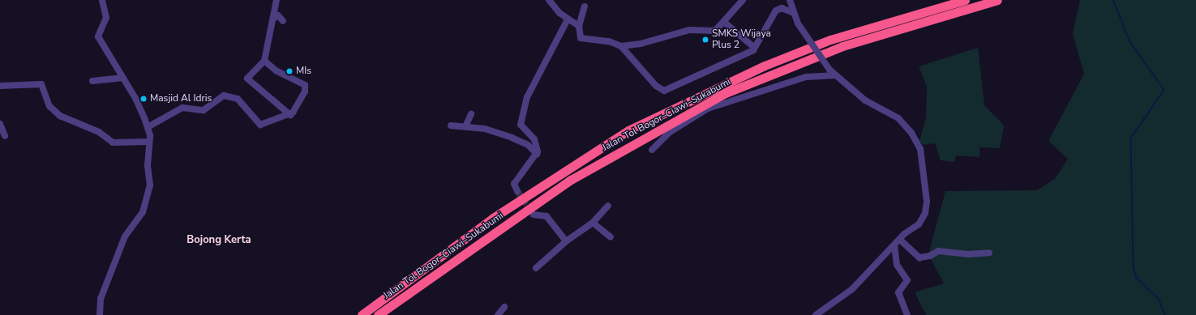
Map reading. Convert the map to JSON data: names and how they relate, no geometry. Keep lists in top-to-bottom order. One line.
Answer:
{"streets":{"highway":["Jalan Tol Bogor–Ciawi–Sukabumi"]},"districts":["Bojong Kerta"],"places":["SMKS Wijaya Plus 2","MIs","Masjid Al Idris"]}
